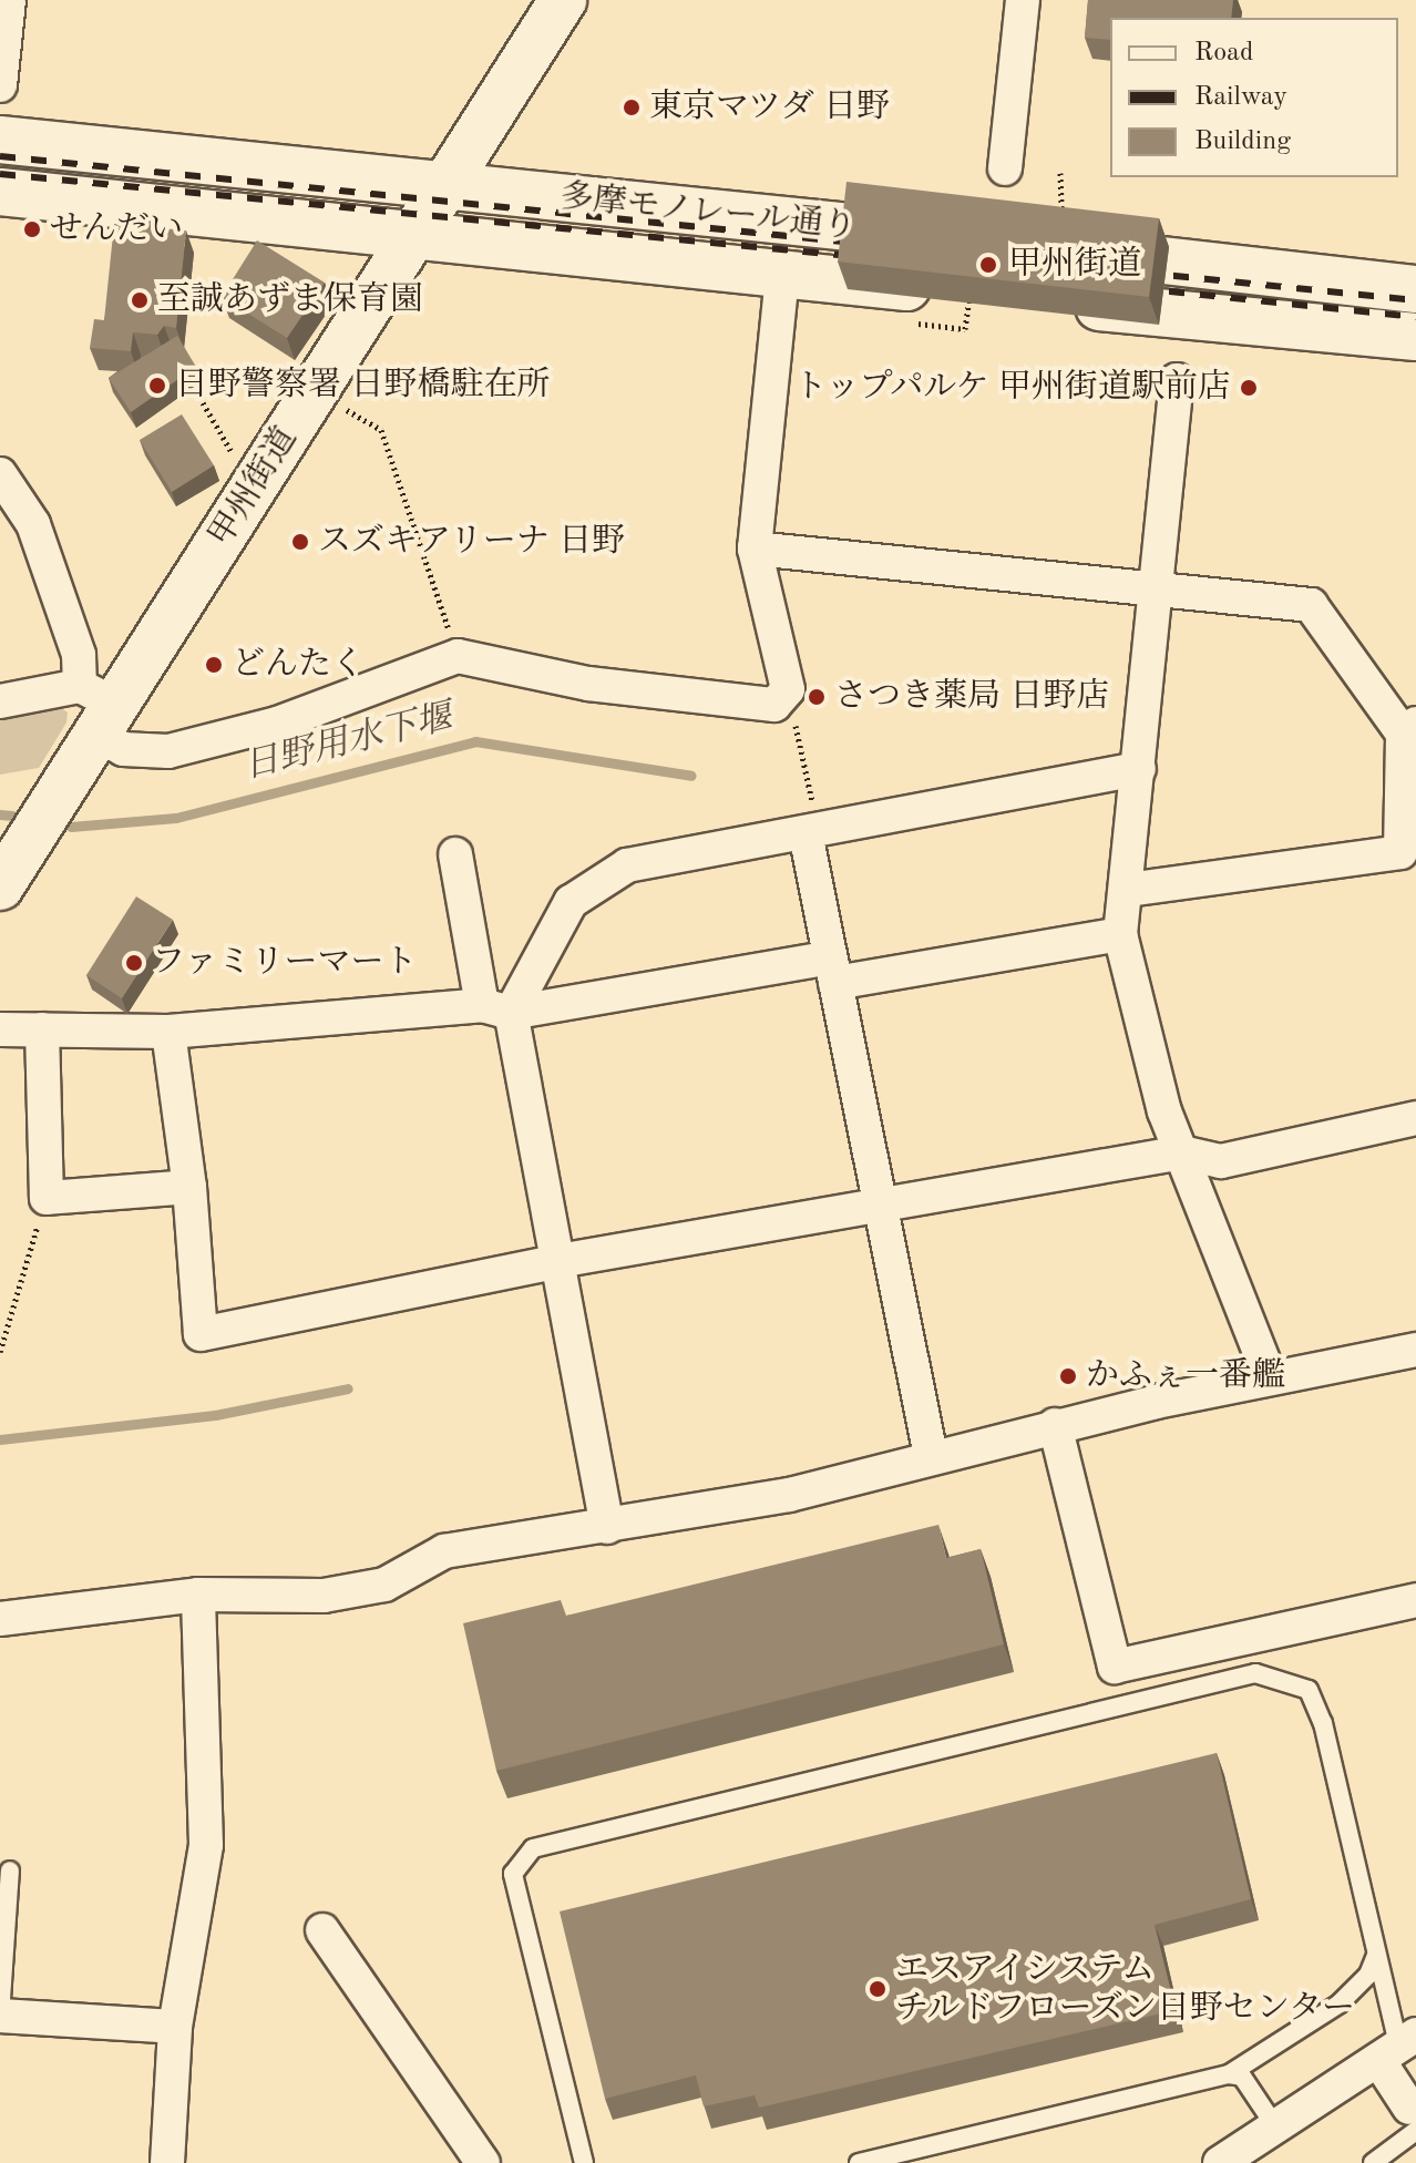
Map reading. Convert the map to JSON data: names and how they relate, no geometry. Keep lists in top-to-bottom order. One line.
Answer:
{"streets":{"main road":["多摩モノレール通り","甲州街道"]},"crossings":[["多摩モノレール通り","甲州街道"]],"water":["日野用水下堰"],"places":["東京マツダ 日野","せんだい","甲州街道","至誠あずま保育園","日野警察署 日野橋駐在所","トップパルケ 甲州街道駅前店","スズキアリーナ 日野","どんたく","さつき薬局 日野店","ファミリーマート","かふぇ一番艦","エスアイシステム チルドフローズン日野センター"],"legend":["Road","Railway","Building"]}
